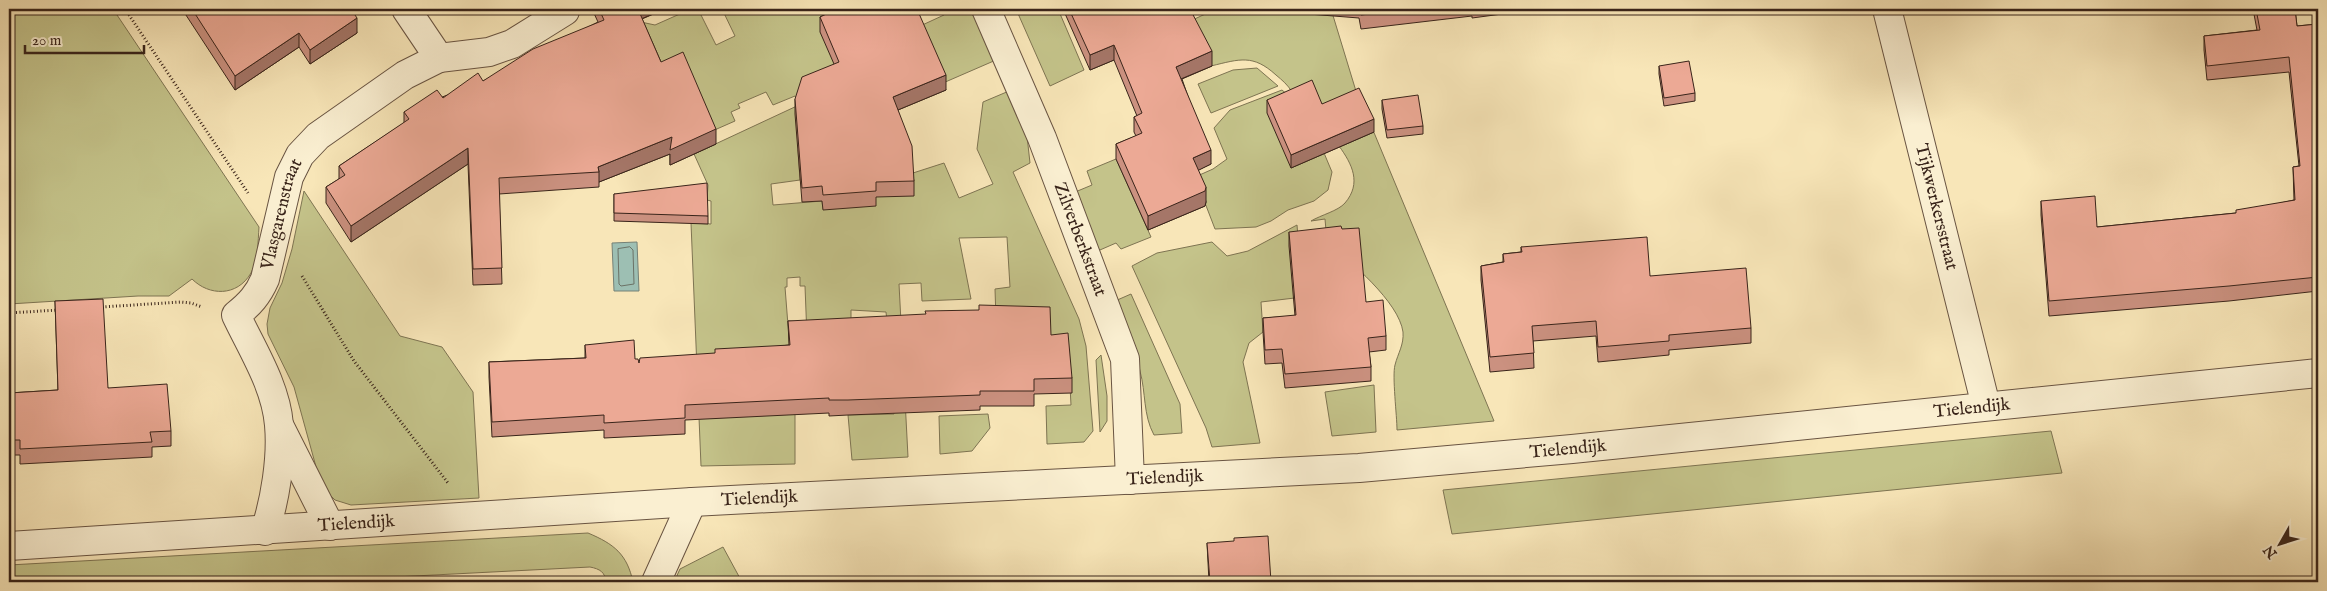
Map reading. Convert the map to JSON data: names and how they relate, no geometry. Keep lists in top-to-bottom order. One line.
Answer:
{"streets":{"street":["Tijkwerkersstraat","Vlasgarenstraat","Zilverberkstraat","Tielendijk"]},"crossings":[["Tijkwerkersstraat","Tielendijk"],["Zilverberkstraat","Tielendijk"]],"scale_bar":"20 m","north":"bottom left"}
